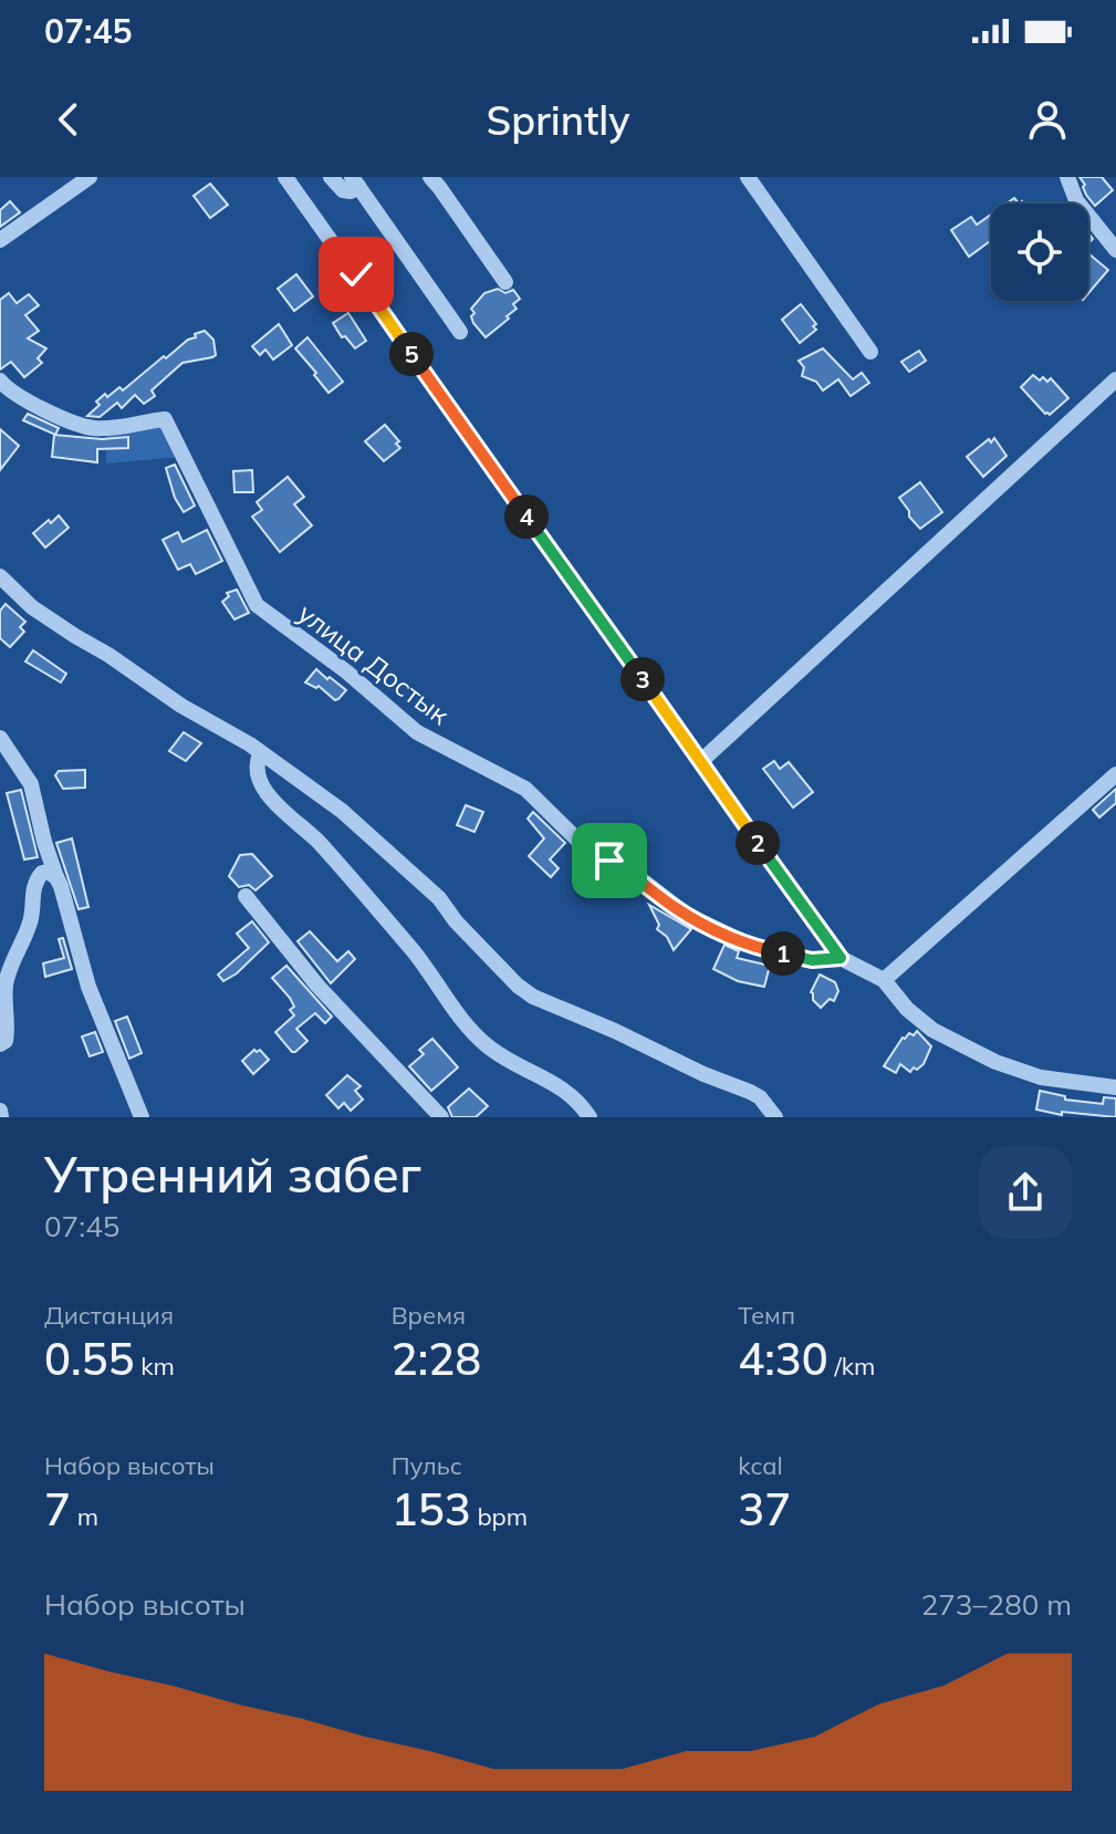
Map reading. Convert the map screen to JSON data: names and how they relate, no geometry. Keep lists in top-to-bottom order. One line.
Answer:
{"streets":{"street":["улица Достык"]},"page":{"status":"07:45","header":"Sprintly","pins":["5","4","3","2","1"],"heading":["Утренний забег","07:45"],"stats":[["Дистанция","0.55 km"],["Время","2:28"],["Темп","4:30 /km"],["Набор высоты","7 m"],["Пульс","153 bpm"],["kcal","37"]],"chart":["Набор высоты","273–280 m"]}}
